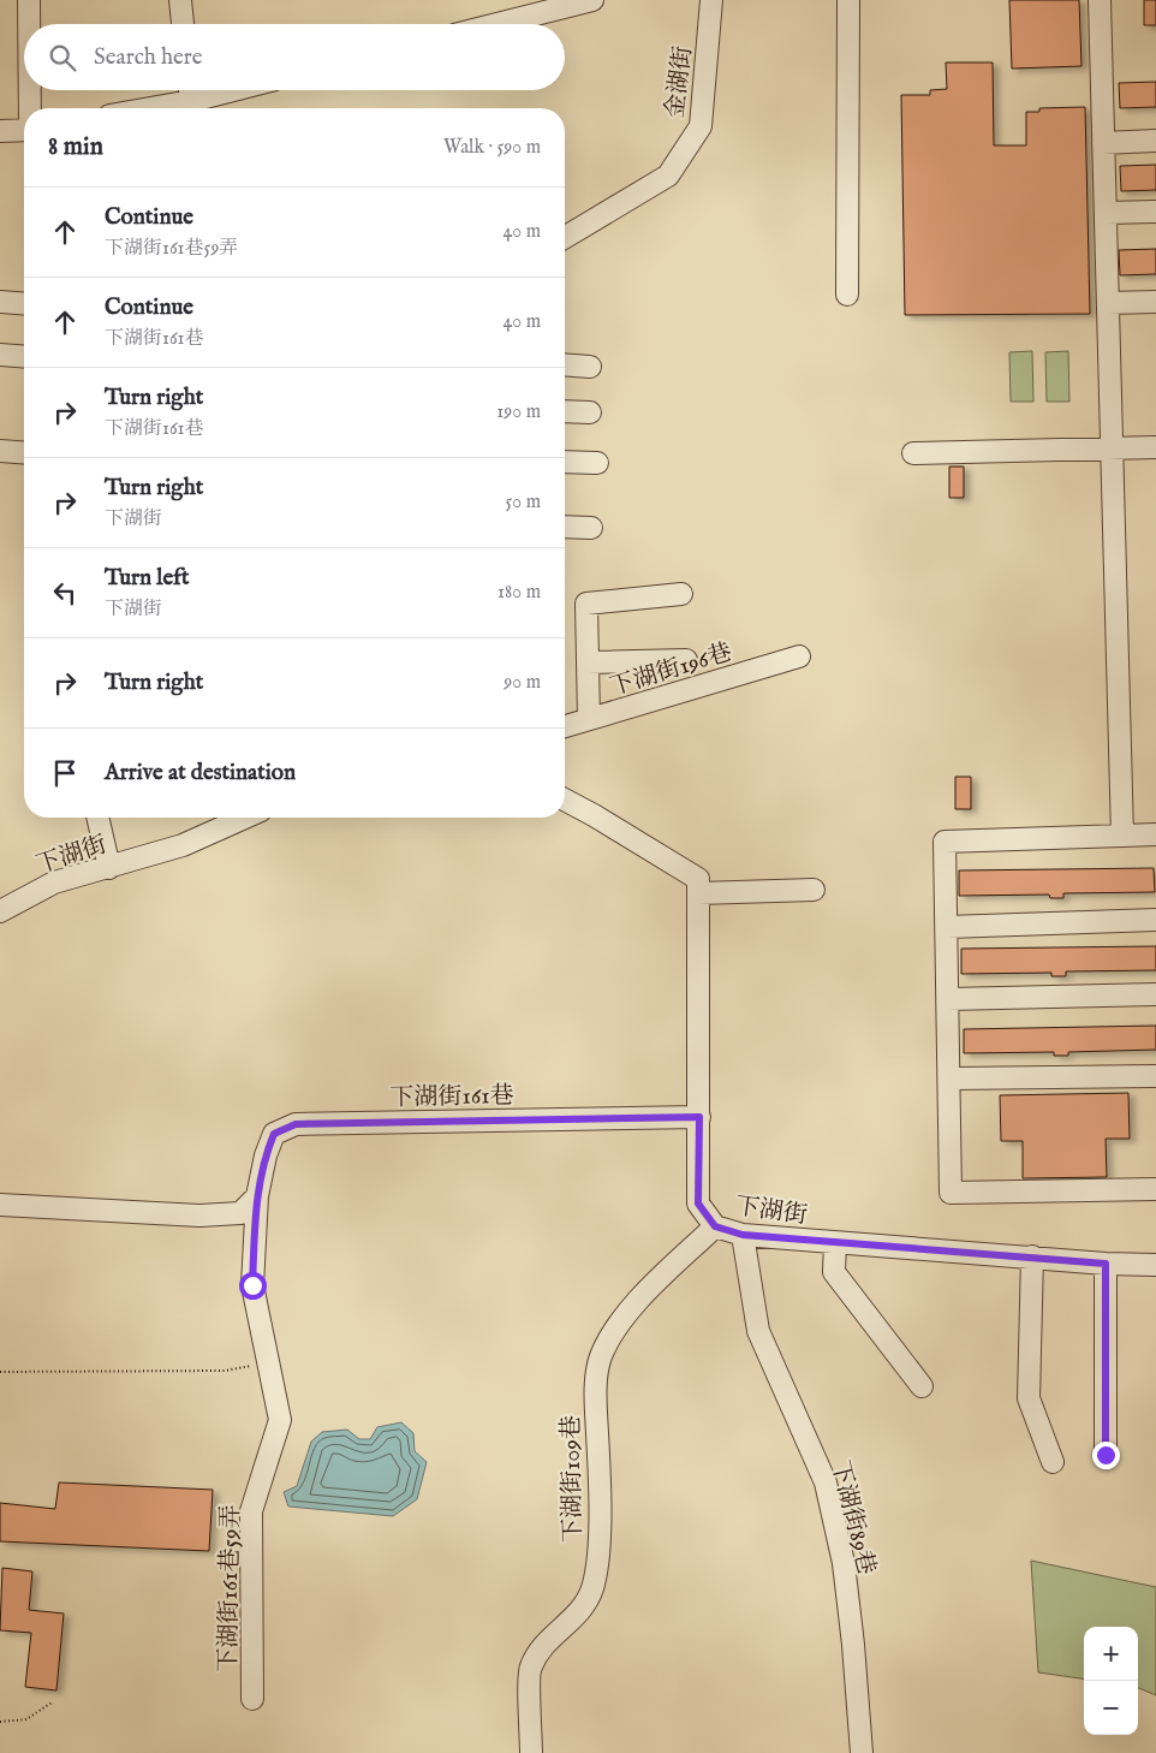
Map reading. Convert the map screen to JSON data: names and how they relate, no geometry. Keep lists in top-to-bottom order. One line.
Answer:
{"streets":{"street":["金湖街","下湖街196巷","下湖街","下湖街161巷","下湖街109巷","下湖街89巷","下湖街161巷59弄"]},"crossings":[["下湖街","下湖街161巷"],["下湖街","下湖街109巷"],["下湖街","下湖街89巷"],["下湖街161巷","下湖街161巷59弄"]],"page":{"search":"Search here","heading":["8 min","Walk · 590 m"],"list":[["Continue","下湖街161巷59弄","40 m"],["Continue","下湖街161巷","40 m"],["Turn right","下湖街161巷","190 m"],["Turn right","下湖街","50 m"],["Turn left","下湖街","180 m"],["Turn right","90 m"],"Arrive at destination"],"map_buttons":["+","−"]}}
